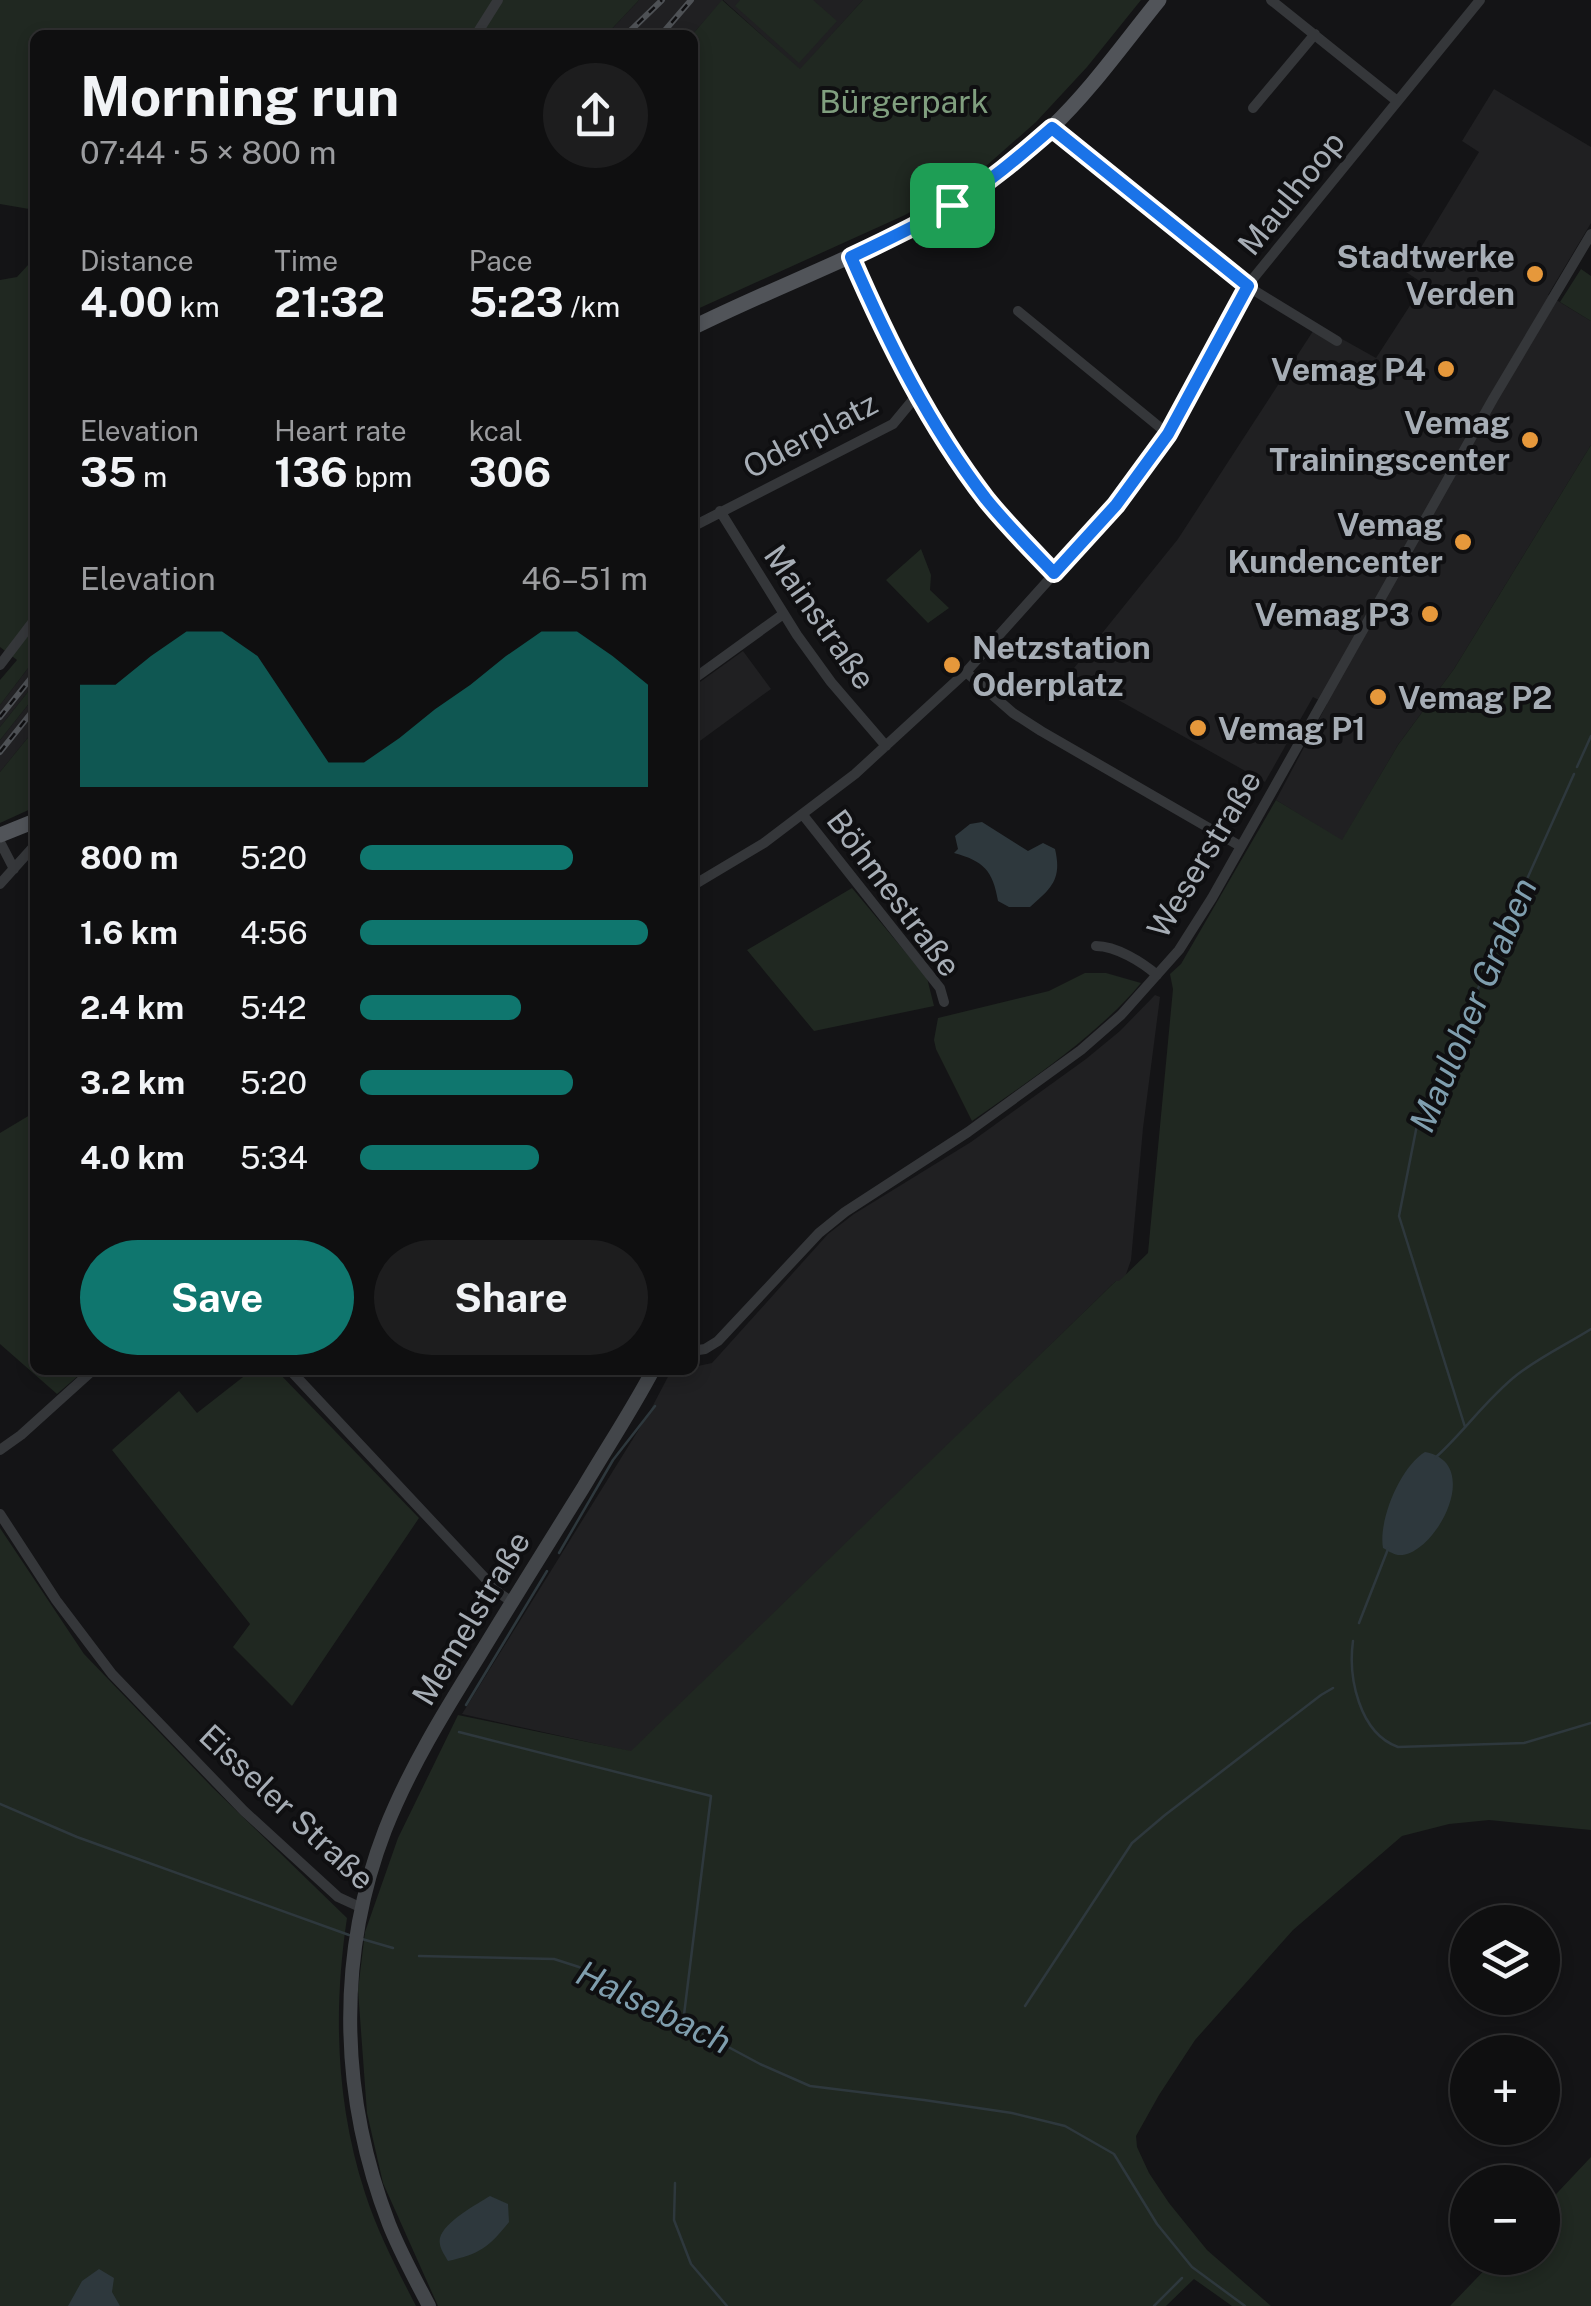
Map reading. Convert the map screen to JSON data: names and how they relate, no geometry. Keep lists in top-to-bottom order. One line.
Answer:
{"streets":{"street":["Maulhoop","Oderplatz","Mainstraße","Weserstraße","Böhmestraße","Memelstraße","Eisseler Straße"]},"crossings":[["Maulhoop","Mainstraße"],["Maulhoop","Böhmestraße"],["Oderplatz","Mainstraße"],["Memelstraße","Eisseler Straße"]],"water":["Mauloher Graben","Halsebach"],"parks":["Bürgerpark"],"places":["Stadtwerke Verden","Vemag P4","Vemag Trainingscenter","Vemag Kundencenter","Vemag P3","Netzstation Oderplatz","Vemag P2","Vemag P1"],"page":{"heading":["Morning run","07:44 · 5 × 800 m"],"stats":[["Distance","4.00 km"],["Time","21:32"],["Pace","5:23 /km"],["Elevation","35 m"],["Heart rate","136 bpm"],["kcal","306"]],"chart":["Elevation","46–51 m"],"list":[{"name":"800 m","note":"5:20"},{"name":"1.6 km","note":"4:56"},{"name":"2.4 km","note":"5:42"},{"name":"3.2 km","note":"5:20"},{"name":"4.0 km","note":"5:34"}],"buttons":["Save","Share"],"map_buttons":["+","−"]}}
